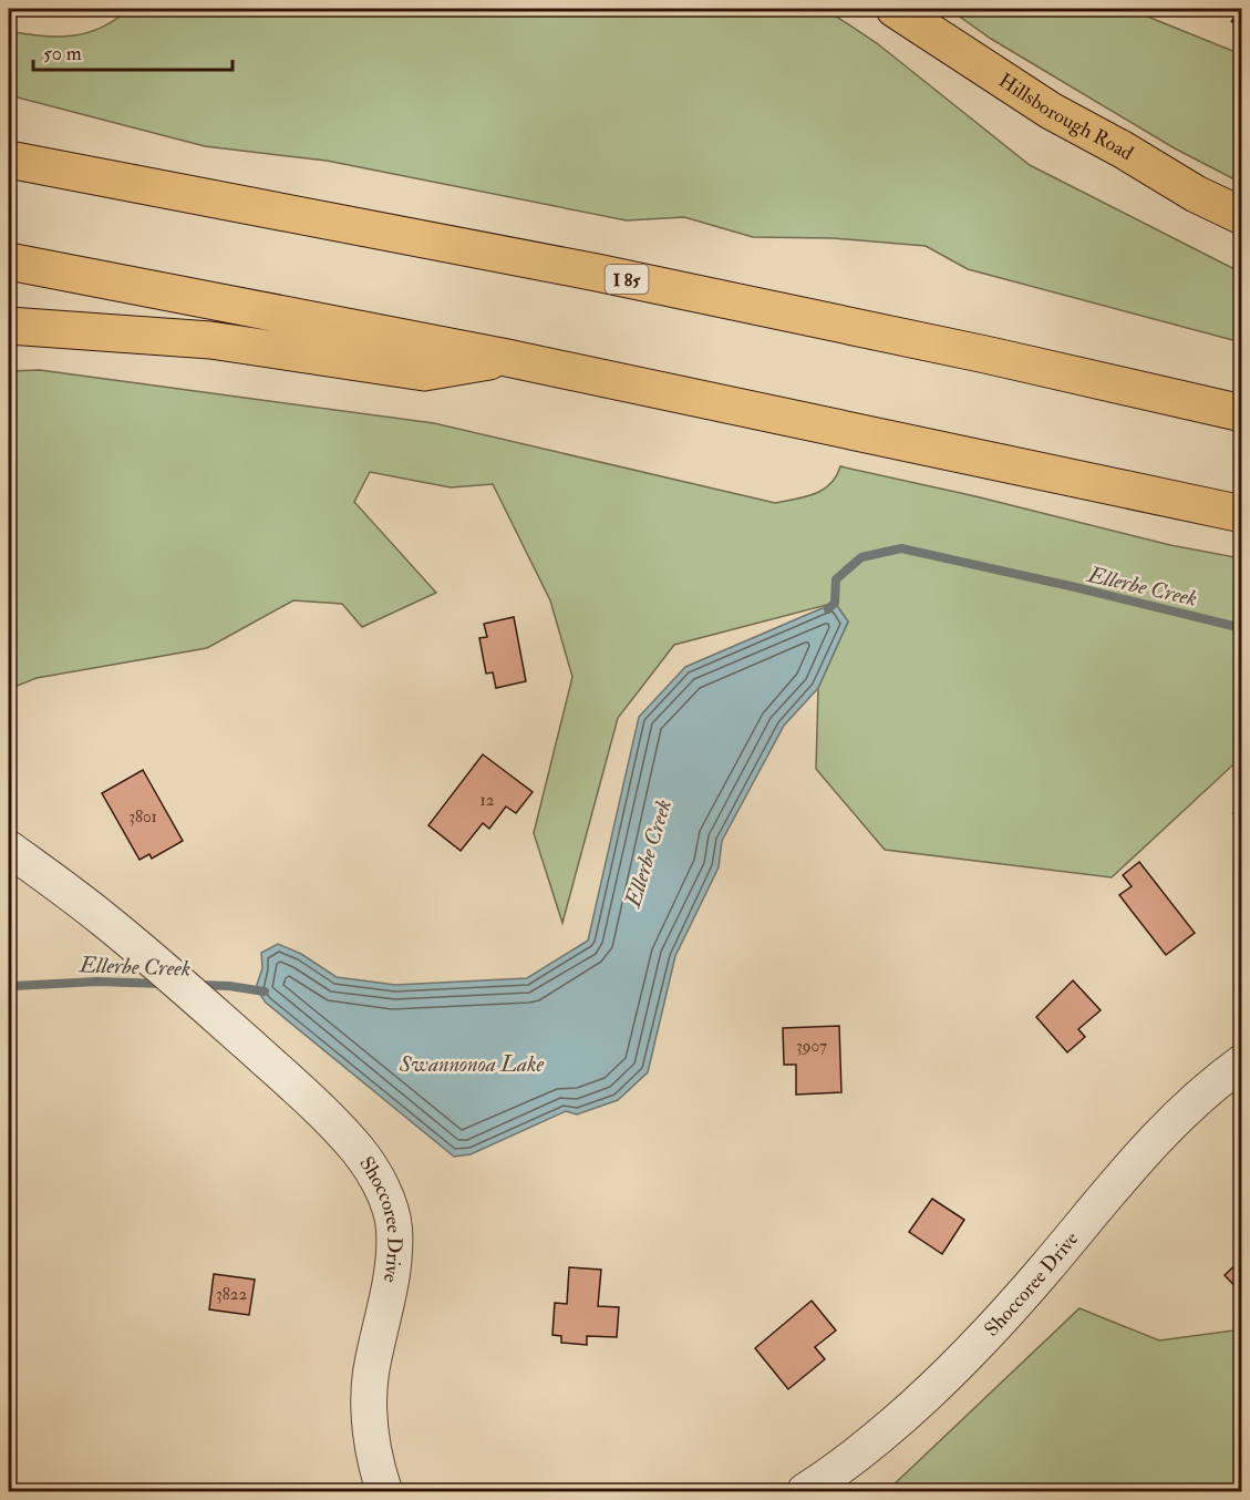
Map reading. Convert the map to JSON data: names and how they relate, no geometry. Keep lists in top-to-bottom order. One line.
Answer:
{"streets":{"main road":["Hillsborough Road","I 85"],"street":["Shoccoree Drive"]},"water":["Ellerbe Creek","Swannonoa Lake"],"house_numbers":["12","3801","3907","3822"],"scale_bar":"50 m"}
